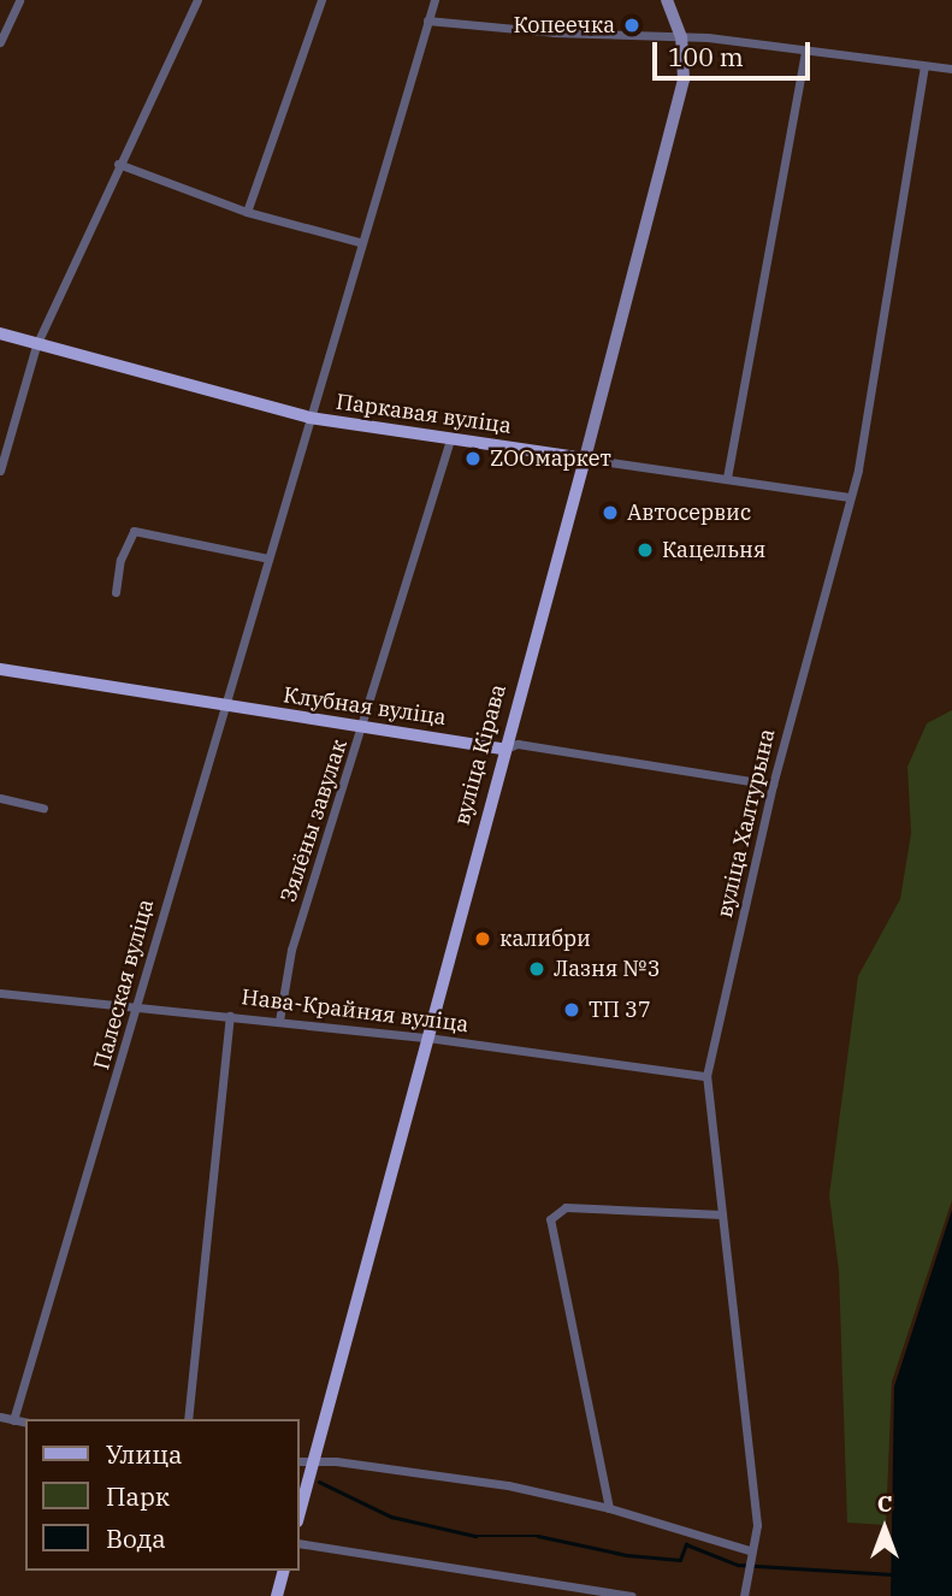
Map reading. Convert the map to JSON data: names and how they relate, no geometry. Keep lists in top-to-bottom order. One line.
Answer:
{"streets":{"main road":["Паркавая вуліца","Клубная вуліца","вуліца Кірава"],"street":["Зялёны завулак","вуліца Халтурына","Палеская вуліца","Нава-Крайняя вуліца"]},"crossings":[["Паркавая вуліца","вуліца Кірава"],["Паркавая вуліца","Зялёны завулак"],["Паркавая вуліца","вуліца Халтурына"],["Паркавая вуліца","Палеская вуліца"],["Клубная вуліца","вуліца Кірава"],["Клубная вуліца","Зялёны завулак"],["Клубная вуліца","вуліца Халтурына"],["Клубная вуліца","Палеская вуліца"],["вуліца Кірава","Нава-Крайняя вуліца"],["Зялёны завулак","Нава-Крайняя вуліца"],["вуліца Халтурына","Нава-Крайняя вуліца"],["Палеская вуліца","Нава-Крайняя вуліца"]],"places":["Копеечка","ZOOмаркет","Автосервис","Кацельня","калибри","Лазня №3","ТП 37"],"legend":["Улица","Парк","Вода"],"scale_bar":"100 m","north":"top"}
